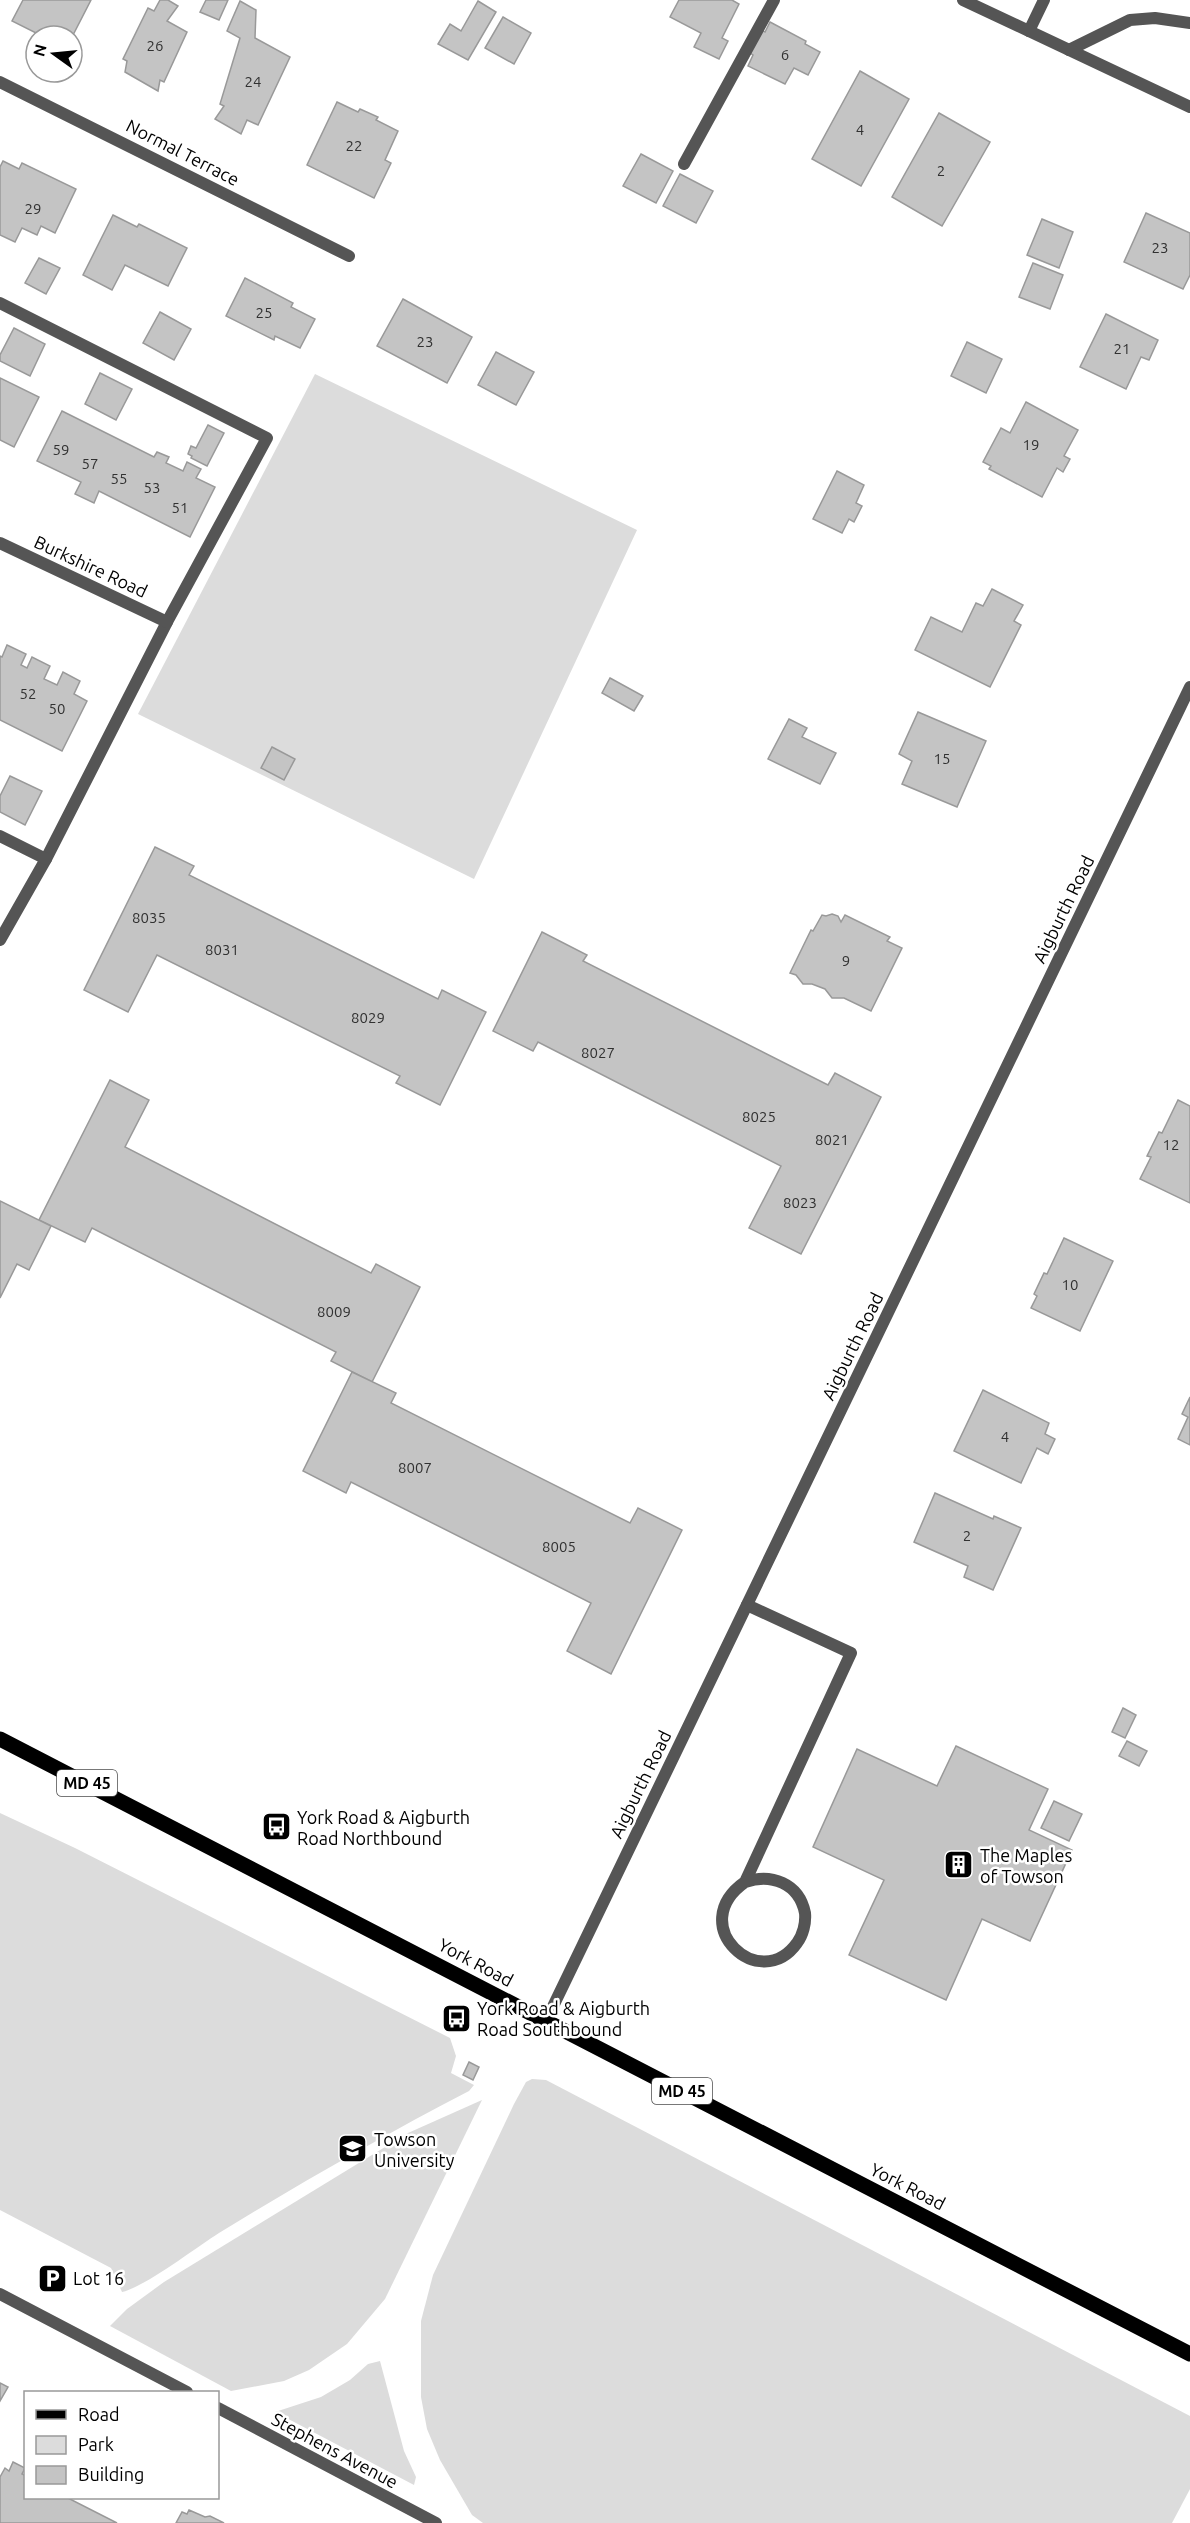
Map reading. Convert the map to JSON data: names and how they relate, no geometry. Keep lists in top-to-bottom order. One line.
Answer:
{"streets":{"main road":["MD 45","York Road"],"street":["Normal Terrace","Burkshire Road","Aigburth Road","Stephens Avenue"]},"crossings":[["Aigburth Road","York Road"]],"places":{"bus stop":["York Road & Aigburth Road Northbound","York Road & Aigburth Road Southbound"],"building":["The Maples of Towson"],"school or university":["Towson University"],"parking":["Lot 16"]},"house_numbers":["26","6","24","4","22","2","29","23","25","23","21","19","59","57","55","53","51","52","50","15","8035","8031","9","8029","8027","8025","8021","12","8023","10","8009","4","8007","2","8005"],"legend":["Road","Park","Building"],"north":"left"}
